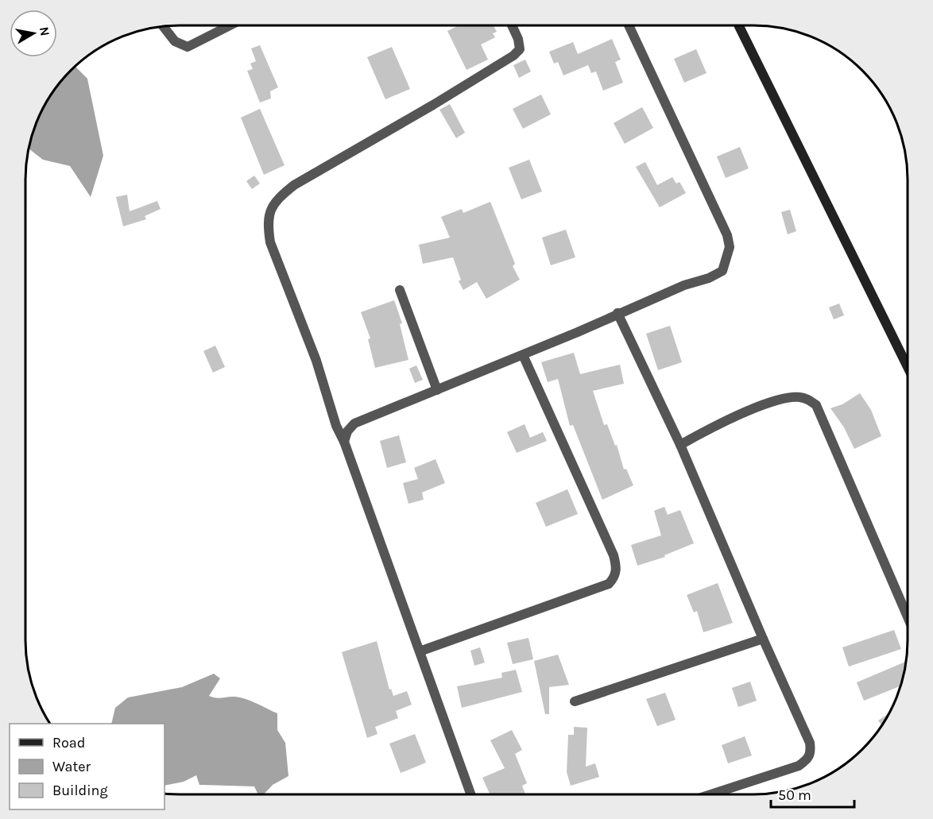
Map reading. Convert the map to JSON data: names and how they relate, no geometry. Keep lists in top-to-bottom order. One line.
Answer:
{"legend":["Road","Water","Building"],"scale_bar":"50 m","north":"right"}
